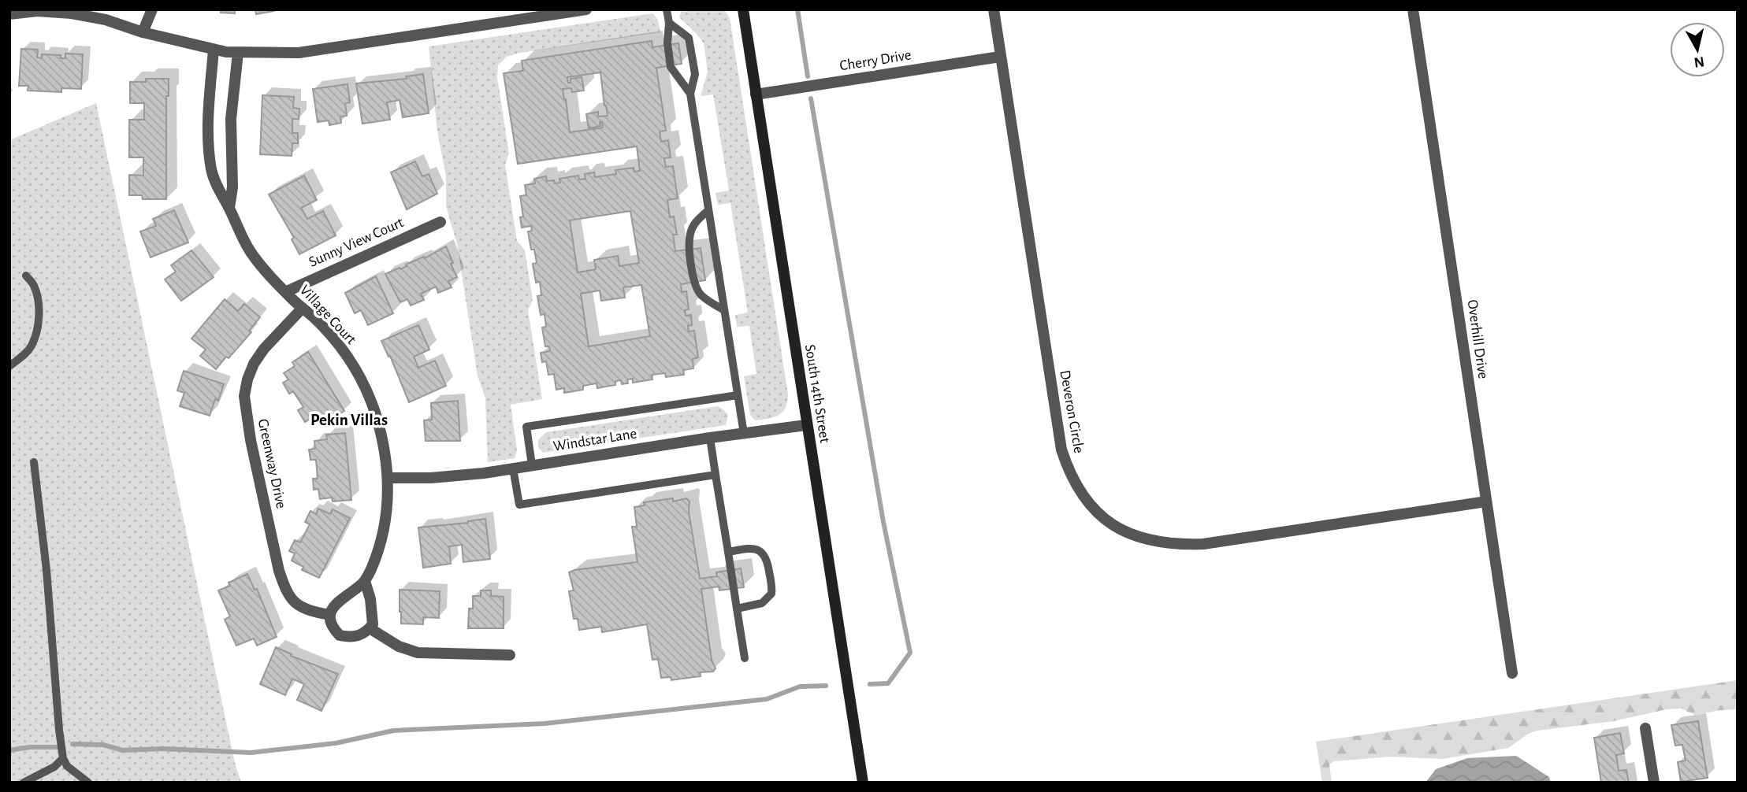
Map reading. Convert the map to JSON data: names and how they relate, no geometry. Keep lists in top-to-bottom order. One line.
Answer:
{"streets":{"main road":["South 14th Street"],"street":["Cherry Drive","Sunny View Court","Village Court","Overhill Drive","Deveron Circle","Windstar Lane","Greenway Drive"]},"crossings":[["Cherry Drive","South 14th Street"],["Cherry Drive","Deveron Circle"],["Sunny View Court","Village Court"],["Village Court","Windstar Lane"],["Village Court","Greenway Drive"],["Overhill Drive","Deveron Circle"],["South 14th Street","Windstar Lane"]],"districts":["Pekin Villas"],"north":"bottom"}
